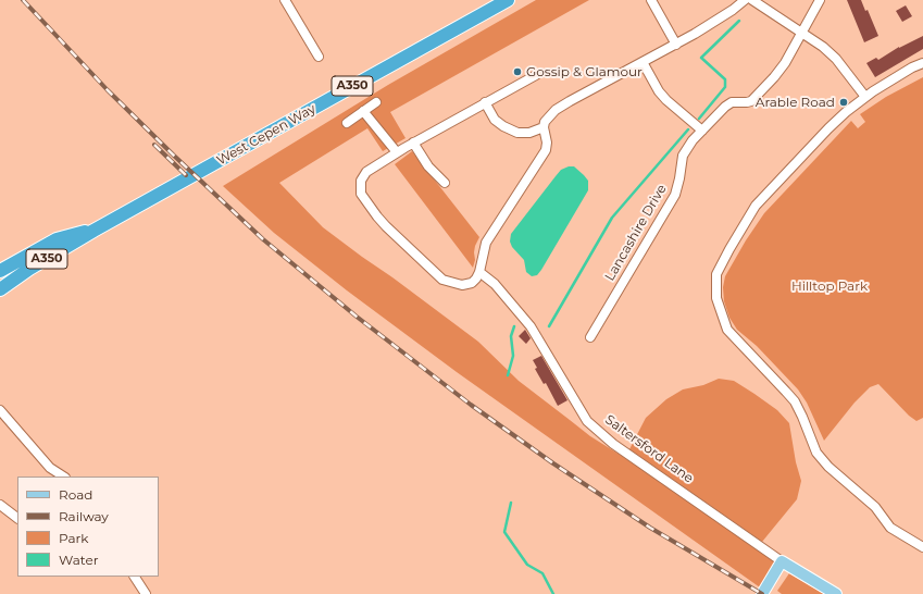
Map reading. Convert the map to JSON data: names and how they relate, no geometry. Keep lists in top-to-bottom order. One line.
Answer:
{"streets":{"highway":["A350","West Cepen Way"],"main road":["Saltersford Lane"],"street":["Lancashire Drive"]},"parks":["Hilltop Park"],"places":["Gossip & Glamour","Arable Road"],"legend":["Road","Railway","Park","Water"]}
